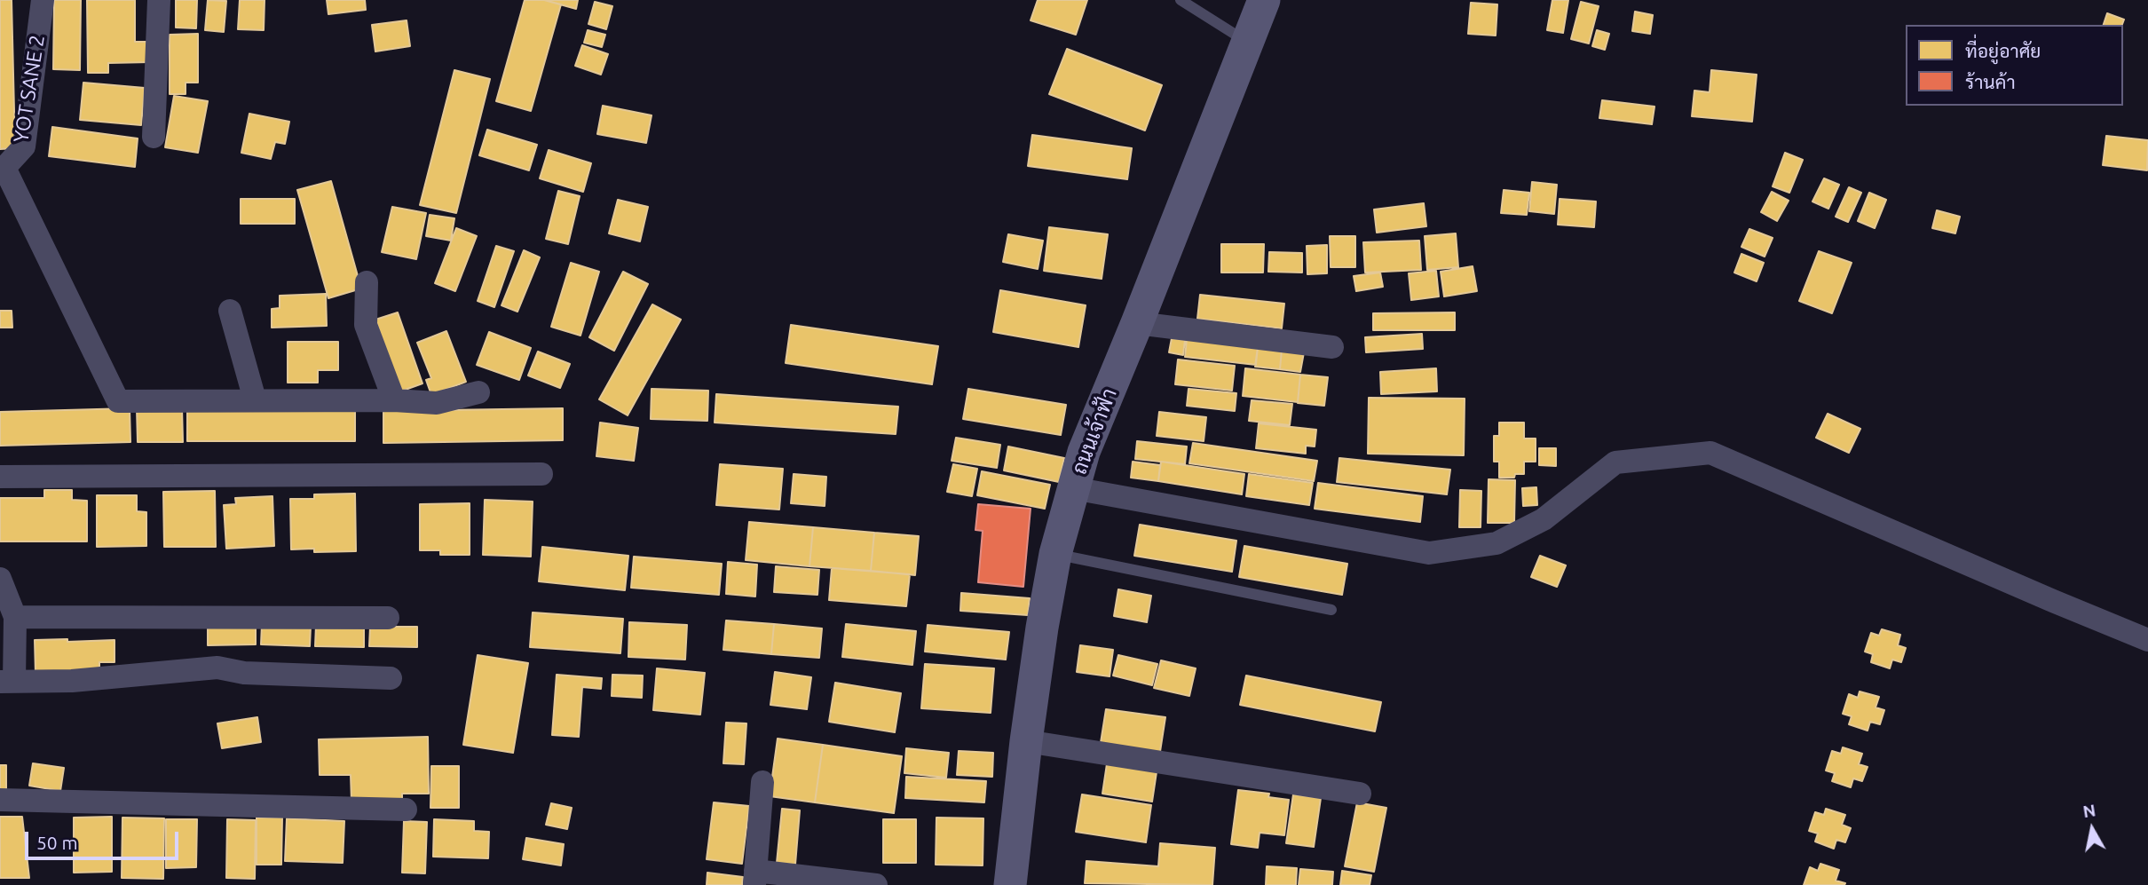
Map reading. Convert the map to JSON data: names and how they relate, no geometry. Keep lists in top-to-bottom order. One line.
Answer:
{"streets":{"main road":["ถนนเจ้าฟ้า"],"street":["YOT SANE 2"]},"legend":["ที่อยู่อาศัย","ร้านค้า"],"scale_bar":"50 m","north":"top"}
